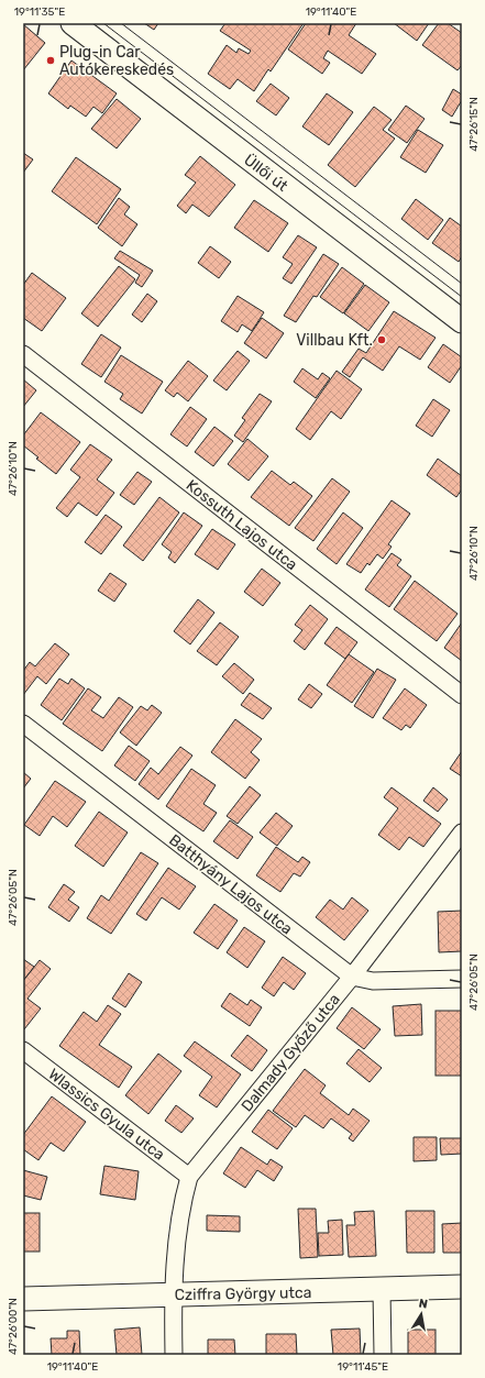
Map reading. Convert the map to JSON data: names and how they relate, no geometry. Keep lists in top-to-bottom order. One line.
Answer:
{"streets":{"main road":["Üllői út","Cziffra György utca"],"street":["Kossuth Lajos utca","Batthyány Lajos utca","Dalmady Győző utca","Wlassics Gyula utca"]},"crossings":[["Batthyány Lajos utca","Dalmady Győző utca"],["Dalmady Győző utca","Wlassics Gyula utca"],["Dalmady Győző utca","Cziffra György utca"]],"places":["Plug-in Car Autókereskedés","Villbau Kft."],"north":"top","coordinates":["19°11'35\"E","19°11'40\"E","47°26'15\"N","47°26'10\"N","47°26'05\"N","47°26'00\"N","19°11'45\"E"]}
